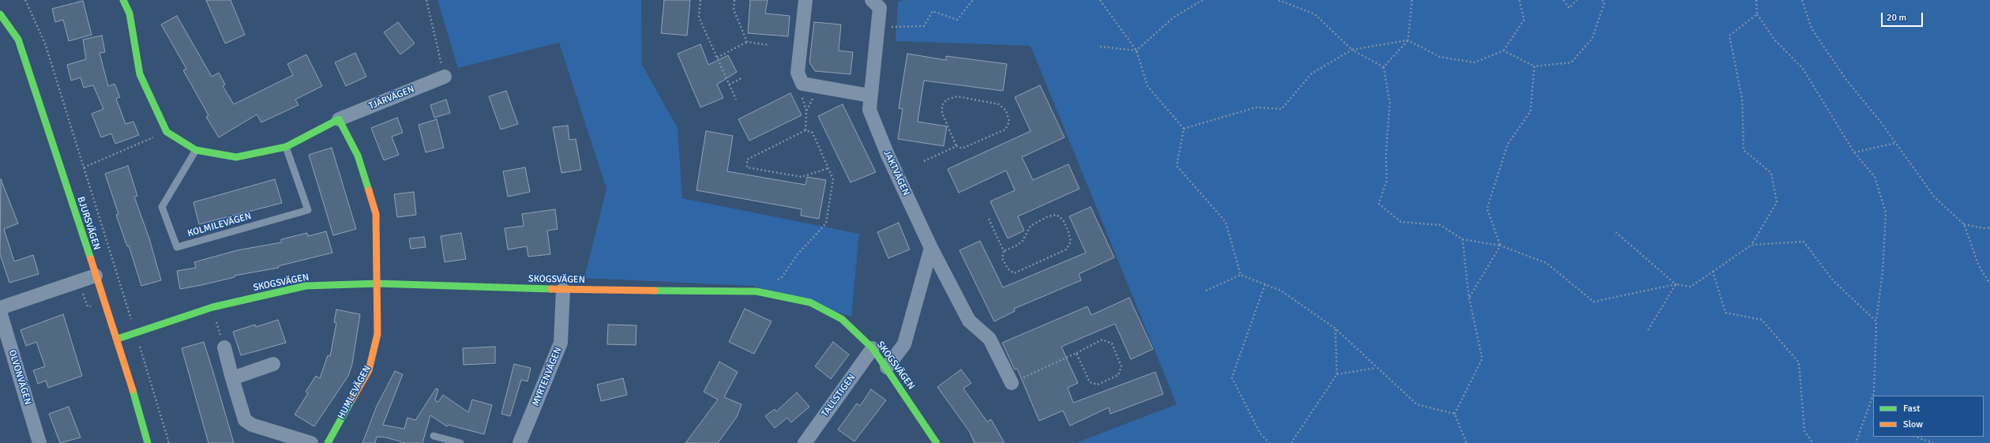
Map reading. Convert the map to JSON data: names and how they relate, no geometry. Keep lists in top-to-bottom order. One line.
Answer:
{"streets":{"street":["TJÄRVÄGEN","JAKTVÄGEN","BJURSVÄGEN","SKOGSVÄGEN","MYRTENVÄGEN","OLVONVÄGEN","HUMLEVÄGEN","TALLSTIGEN"],"lane":["KOLMILEVÄGEN"]},"crossings":[["BJURSVÄGEN","SKOGSVÄGEN"],["SKOGSVÄGEN","MYRTENVÄGEN"],["SKOGSVÄGEN","HUMLEVÄGEN"],["SKOGSVÄGEN","TALLSTIGEN"]],"legend":["Fast","Slow"],"scale_bar":"20 m"}
